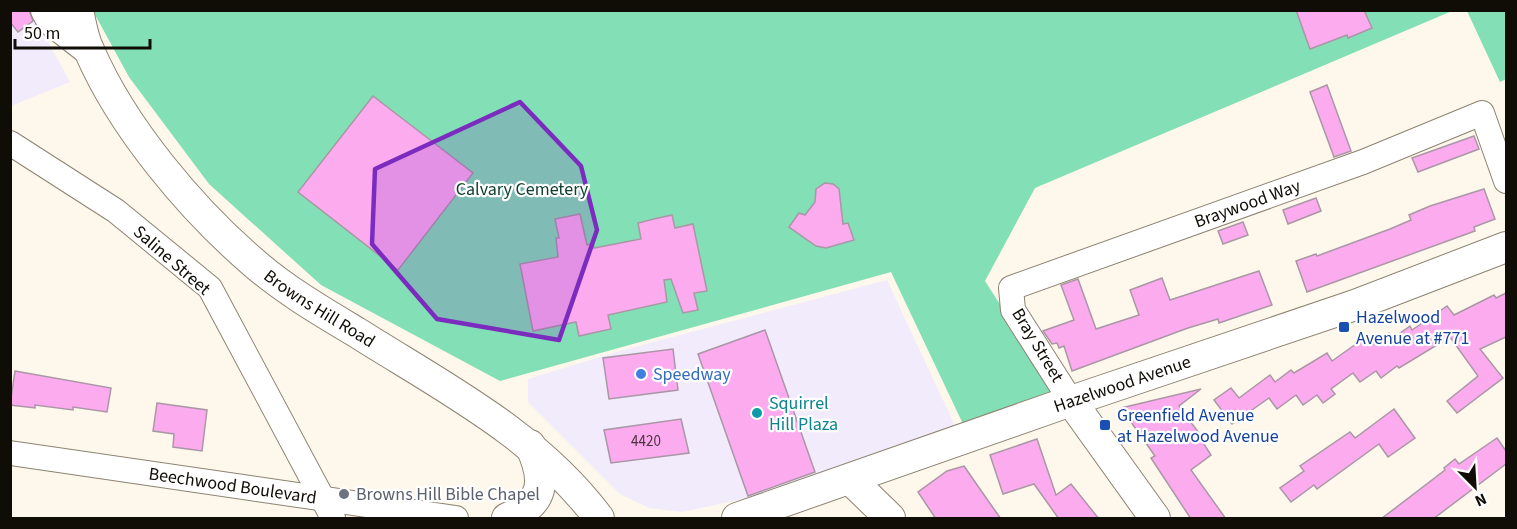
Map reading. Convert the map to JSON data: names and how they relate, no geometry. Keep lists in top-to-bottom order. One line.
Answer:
{"streets":{"main road":["Browns Hill Road","Hazelwood Avenue"],"street":["Braywood Way","Saline Street","Bray Street","Beechwood Boulevard"]},"crossings":[["Braywood Way","Bray Street"],["Saline Street","Beechwood Boulevard"],["Bray Street","Hazelwood Avenue"]],"parks":["Calvary Cemetery"],"places":{"transit":["Hazelwood Avenue at #771","Greenfield Avenue at Hazelwood Avenue"],"other":["Speedway","Squirrel Hill Plaza","Browns Hill Bible Chapel"]},"house_numbers":["4420"],"scale_bar":"50 m","north":"bottom right"}
